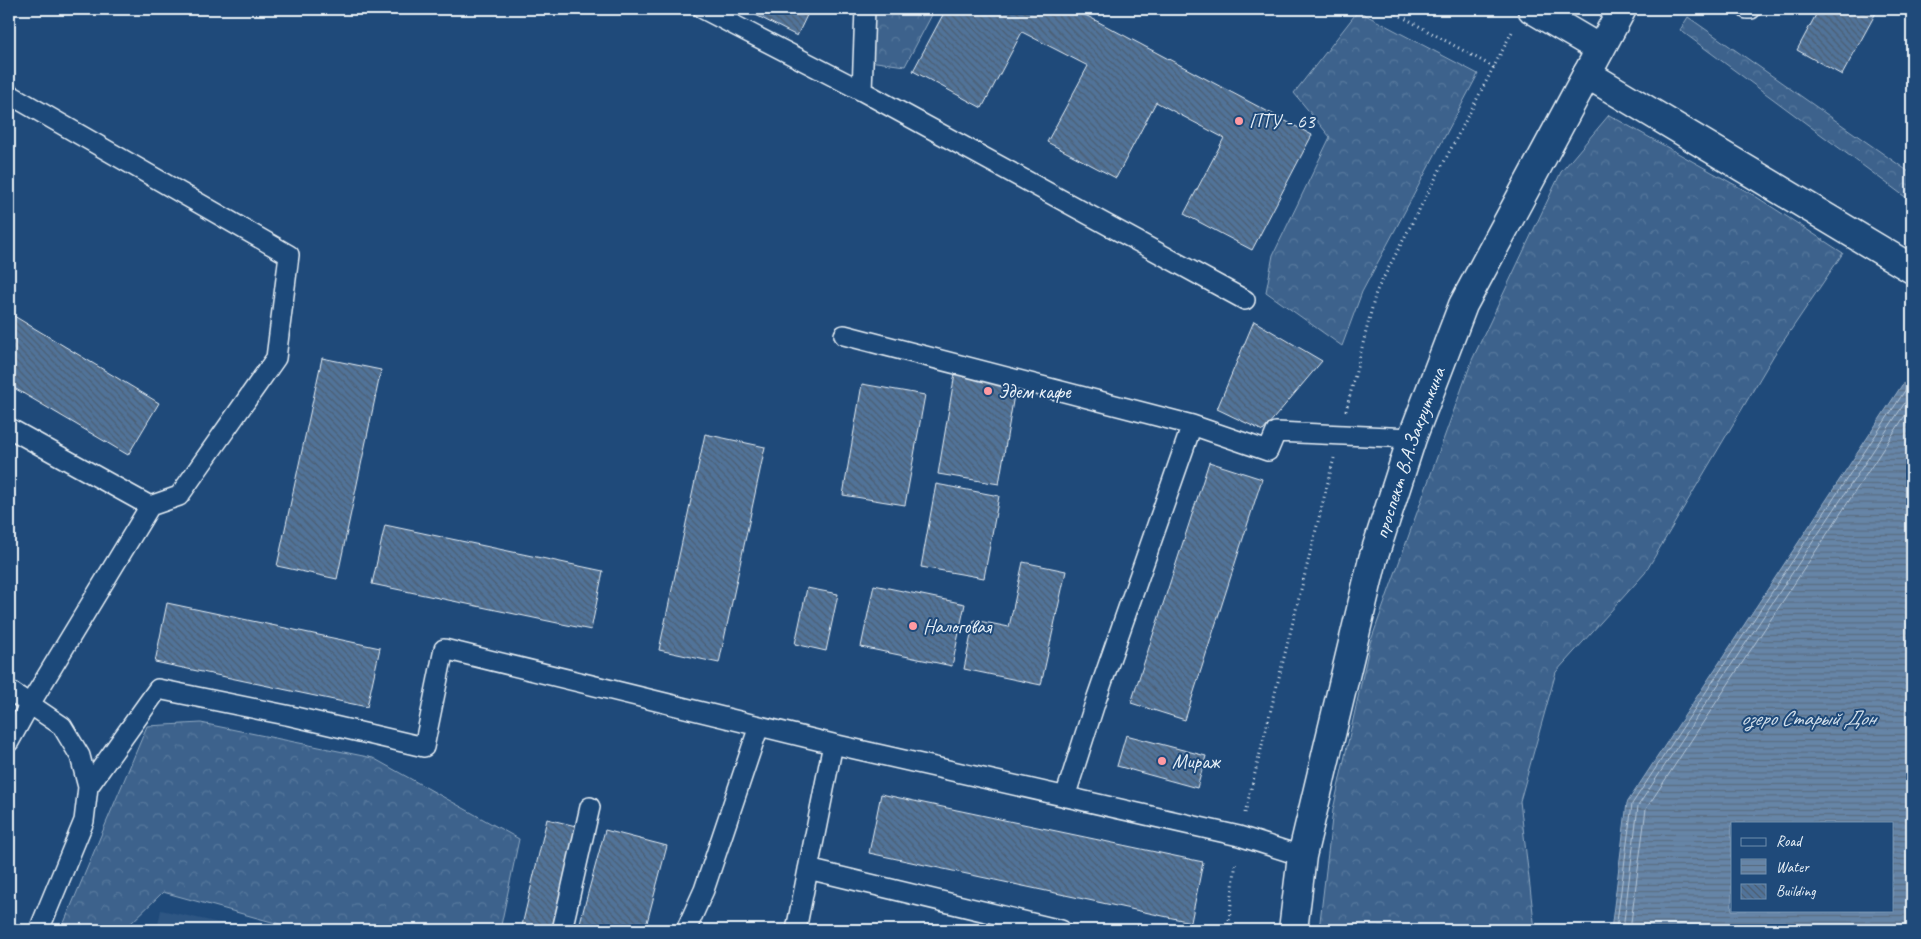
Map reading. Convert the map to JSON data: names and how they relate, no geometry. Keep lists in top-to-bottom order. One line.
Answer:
{"streets":{"street":["проспект В.А.Закруткина"]},"water":["озеро Старый Дон"],"places":["ПТУ - 63","Эдем кафе","Налоговая","Мираж"],"legend":["Road","Water","Building"]}
